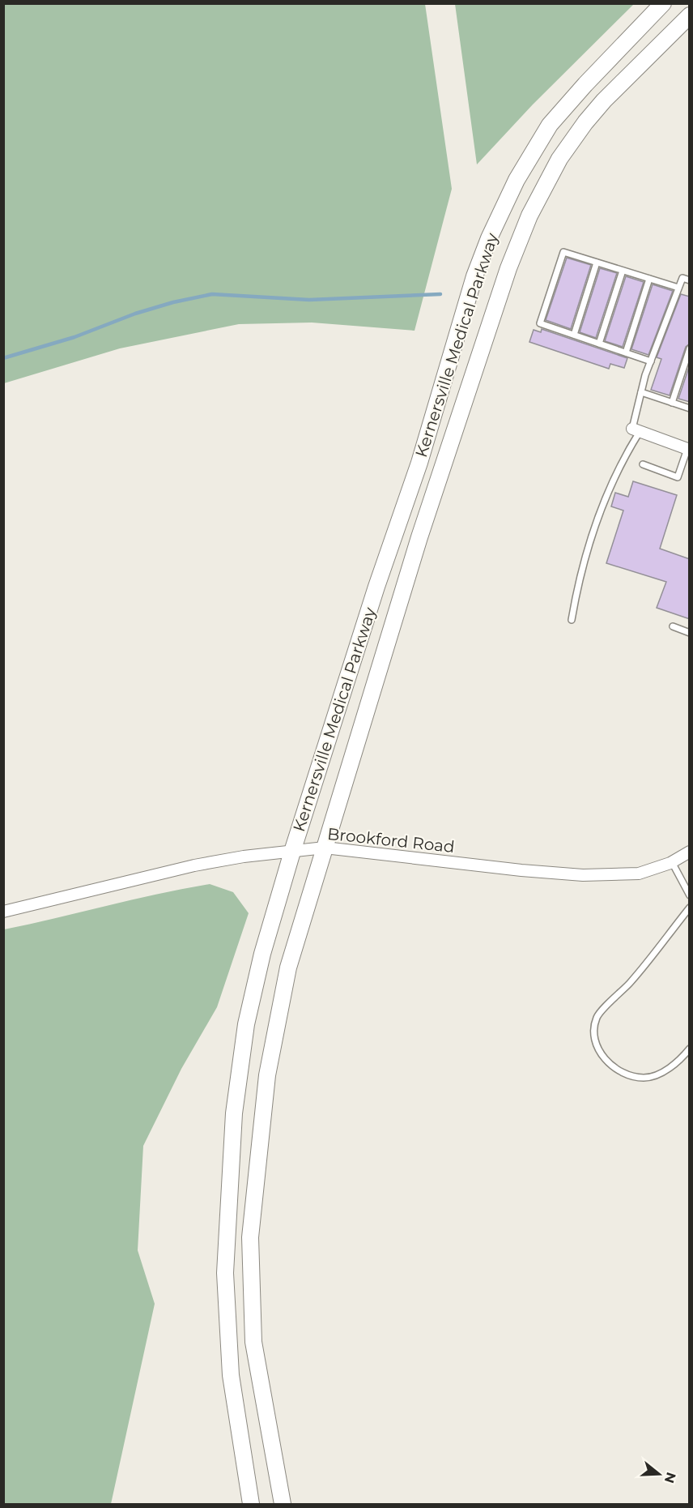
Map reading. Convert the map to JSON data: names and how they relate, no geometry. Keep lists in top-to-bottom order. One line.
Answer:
{"streets":{"main road":["Kernersville Medical Parkway"],"street":["Brookford Road"]},"crossings":[["Kernersville Medical Parkway","Brookford Road"]],"north":"right"}
